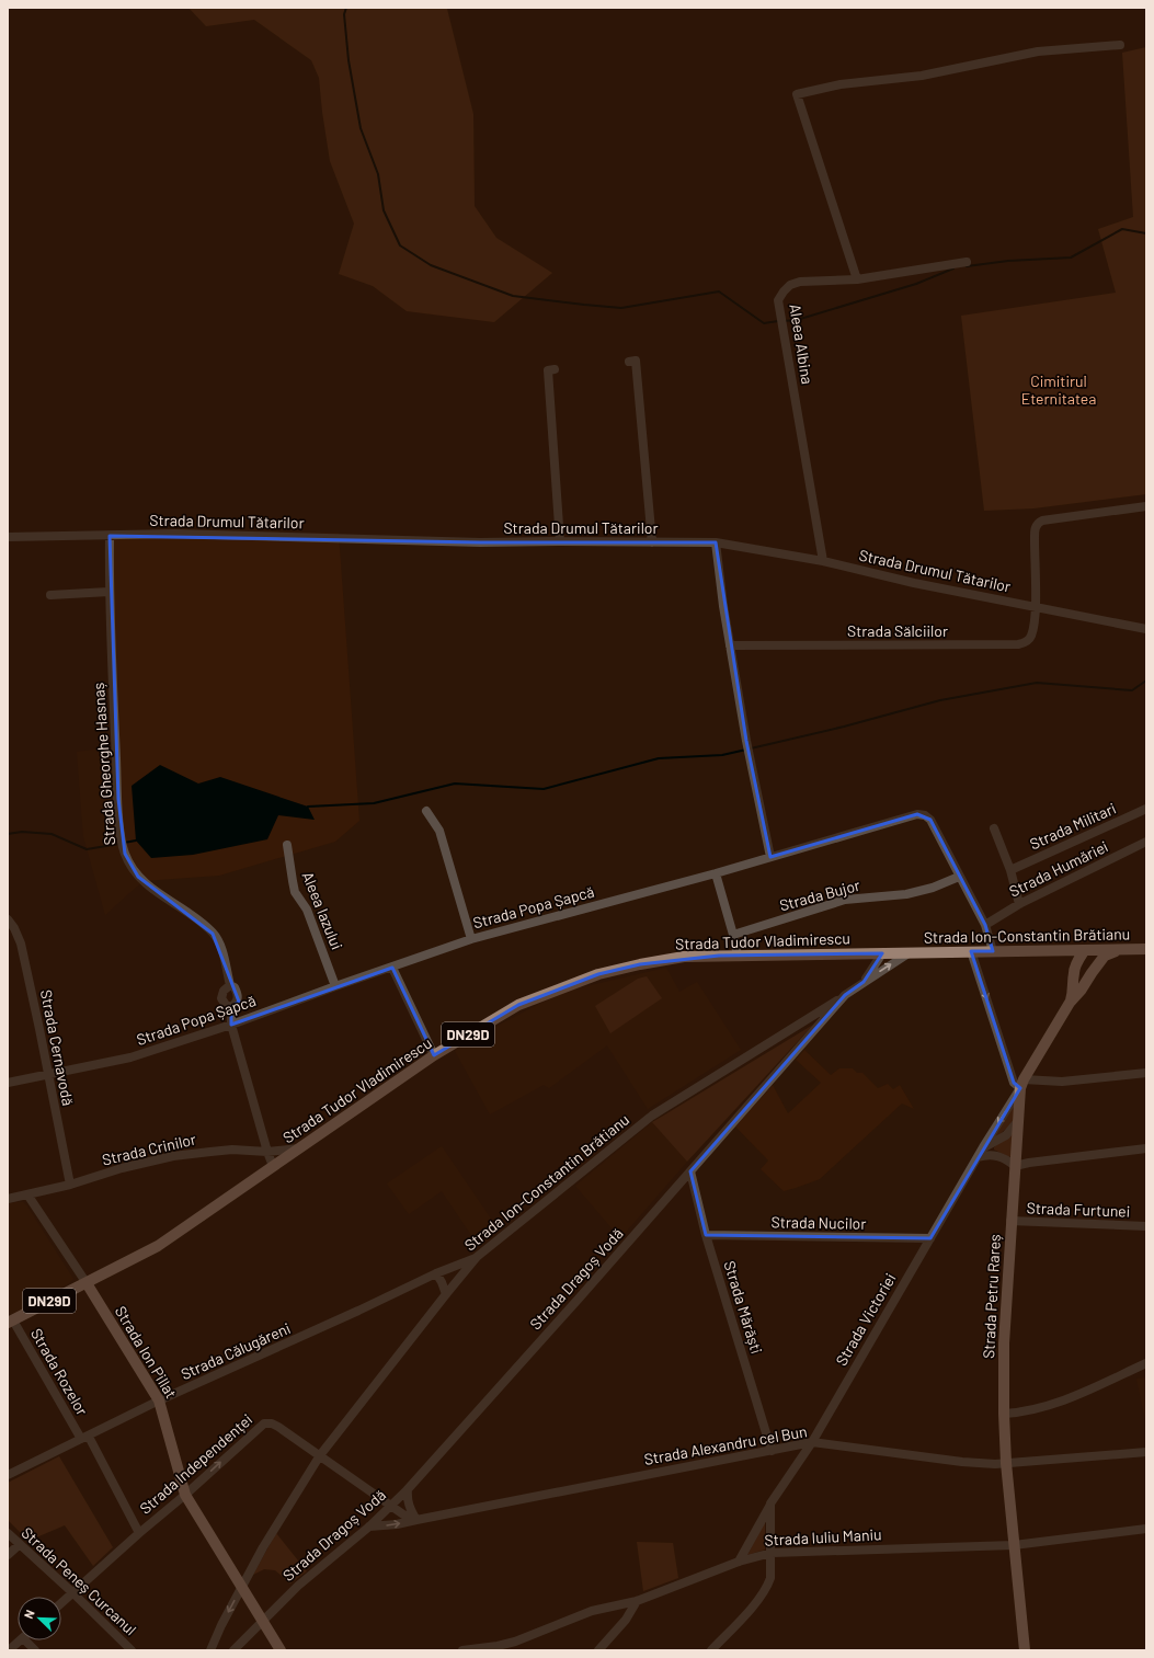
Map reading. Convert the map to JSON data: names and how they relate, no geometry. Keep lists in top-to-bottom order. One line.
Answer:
{"streets":{"main road":["Strada Ion-Constantin Brătianu","Strada Tudor Vladimirescu","DN29D","Strada Petru Rareș","Strada Victoriei","Strada Ion Pillat"],"street":["Aleea Albina","Strada Drumul Tătarilor","Strada Sălciilor","Strada Gheorghe Hasnaș","Strada Militari","Strada Humăriei","Strada Bujor","Strada Popa Șapcă","Aleea Iazului","Strada Cernavodă","Strada Crinilor","Strada Furtunei","Strada Nucilor","Strada Dragoș Vodă","Strada Mărăști","Strada Călugăreni","Strada Rozelor","Strada Alexandru cel Bun","Strada Independenței","Strada Iuliu Maniu","Strada Peneș Curcanul"]},"crossings":[["Aleea Albina","Strada Drumul Tătarilor"],["Strada Drumul Tătarilor","Strada Sălciilor"],["Strada Drumul Tătarilor","Strada Gheorghe Hasnaș"],["Strada Humăriei","Strada Popa Șapcă"],["Strada Bujor","Strada Popa Șapcă"],["Strada Popa Șapcă","Aleea Iazului"],["Strada Popa Șapcă","Strada Ion-Constantin Brătianu"],["Strada Popa Șapcă","Strada Cernavodă"],["Strada Ion-Constantin Brătianu","Strada Tudor Vladimirescu"],["Strada Ion-Constantin Brătianu","Strada Dragoș Vodă"],["Strada Ion-Constantin Brătianu","Strada Victoriei"],["Strada Ion-Constantin Brătianu","Strada Călugăreni"],["Strada Ion-Constantin Brătianu","Strada Ion Pillat"],["Strada Ion-Constantin Brătianu","Strada Independenței"],["Strada Tudor Vladimirescu","Strada Crinilor"],["Strada Tudor Vladimirescu","Strada Dragoș Vodă"],["Strada Tudor Vladimirescu","Strada Ion Pillat"],["Strada Tudor Vladimirescu","Strada Rozelor"],["Strada Cernavodă","Strada Crinilor"],["Strada Crinilor","Strada Ion Pillat"],["Strada Furtunei","Strada Petru Rareș"],["Strada Nucilor","Strada Mărăști"],["Strada Nucilor","Strada Victoriei"],["Strada Dragoș Vodă","Strada Mărăști"],["Strada Dragoș Vodă","Strada Ion Pillat"],["Strada Dragoș Vodă","Strada Alexandru cel Bun"],["Strada Dragoș Vodă","Strada Independenței"],["Strada Petru Rareș","Strada Victoriei"],["Strada Petru Rareș","Strada Alexandru cel Bun"],["Strada Petru Rareș","Strada Iuliu Maniu"],["Strada Mărăști","Strada Alexandru cel Bun"],["Strada Victoriei","Strada Alexandru cel Bun"],["Strada Victoriei","Strada Iuliu Maniu"],["Strada Călugăreni","Strada Ion Pillat"],["Strada Călugăreni","Strada Rozelor"],["Strada Ion Pillat","Strada Independenței"],["Strada Rozelor","Strada Independenței"],["Strada Independenței","Strada Peneș Curcanul"]],"parks":["Cimitirul Eternitatea"],"north":"top left"}
